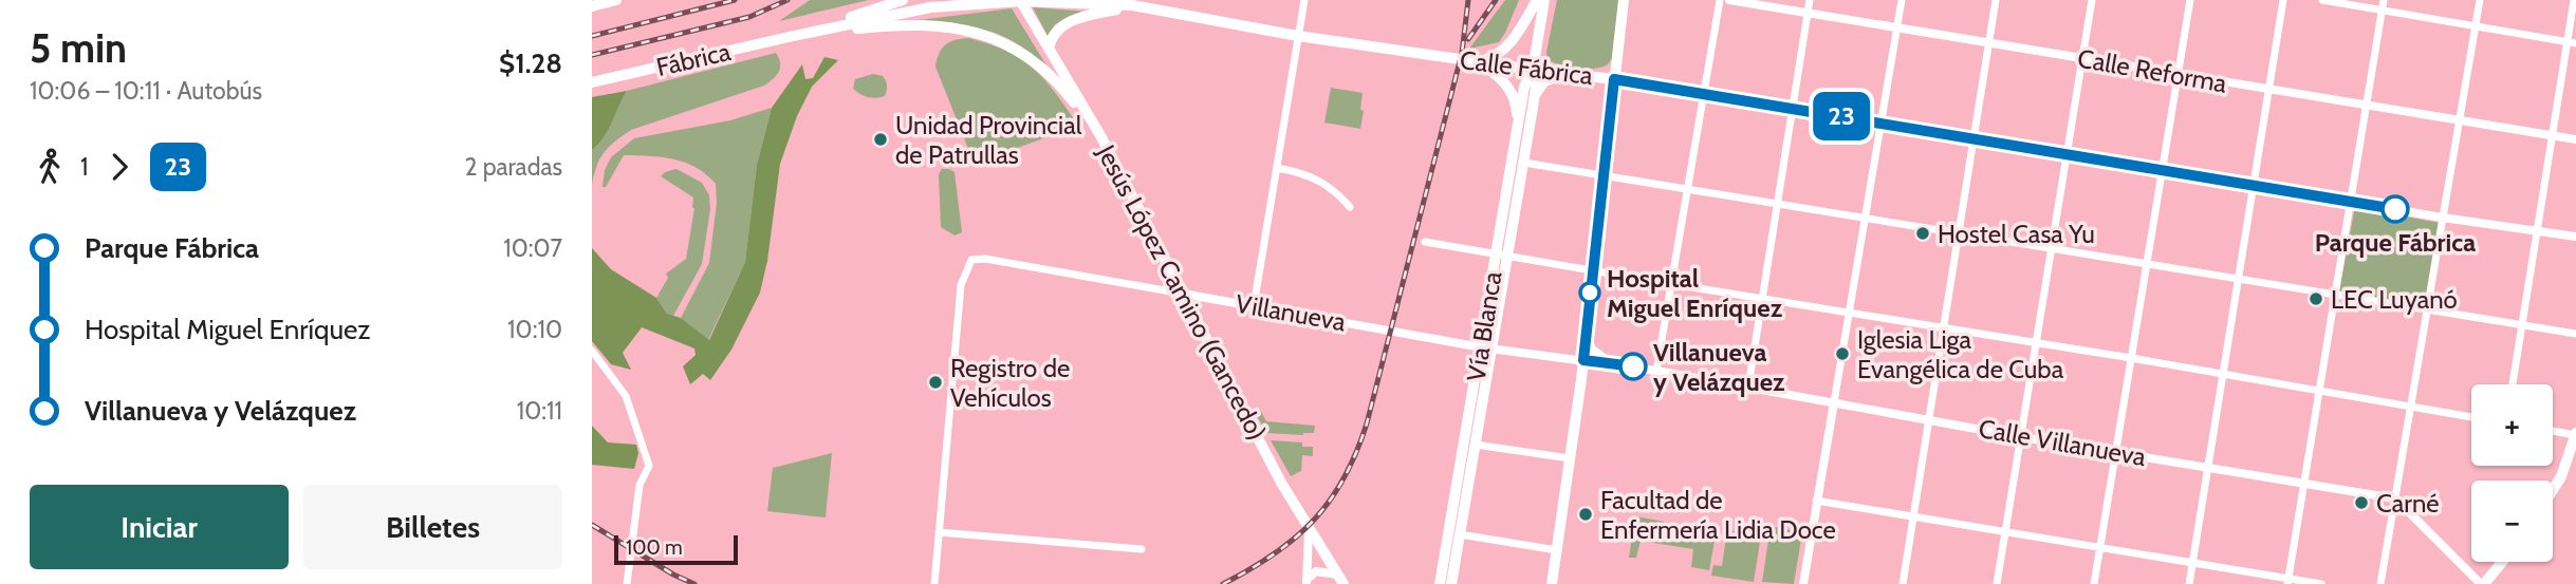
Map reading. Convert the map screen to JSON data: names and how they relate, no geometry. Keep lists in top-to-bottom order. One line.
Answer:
{"streets":{"main road":["Fábrica","Calle Fábrica","Jesús López Camino (Gancedo)","Vía Blanca"],"street":["Calle Reforma","Villanueva","Calle Villanueva"]},"crossings":[["Fábrica","Calle Fábrica"],["Fábrica","Jesús López Camino (Gancedo)"],["Calle Fábrica","Jesús López Camino (Gancedo)"],["Calle Fábrica","Vía Blanca"],["Jesús López Camino (Gancedo)","Villanueva"],["Villanueva","Vía Blanca"],["Villanueva","Calle Villanueva"]],"places":["Unidad Provincial de Patrullas","Parque Fábrica","Hostel Casa Yu","Hospital Miguel Enríquez","LEC Luyanó","Iglesia Liga Evangélica de Cuba","Villanueva y Velázquez","Registro de Vehículos","Carné","Facultad de Enfermería Lidia Doce"],"lines":["bus line 23"],"scale_bar":"100 m","page":{"heading":["5 min","10:06 – 10:11 · Autobús","$1.28"],"on_map":"23","legs":["1","23","2 paradas"],"list":[{"name":"Parque Fábrica","value":"10:07"},{"name":"Hospital Miguel Enríquez","value":"10:10"},{"name":"Villanueva y Velázquez","value":"10:11"}],"map_buttons":["+","−"],"buttons":["Iniciar","Billetes"],"scale":"100 m"}}
